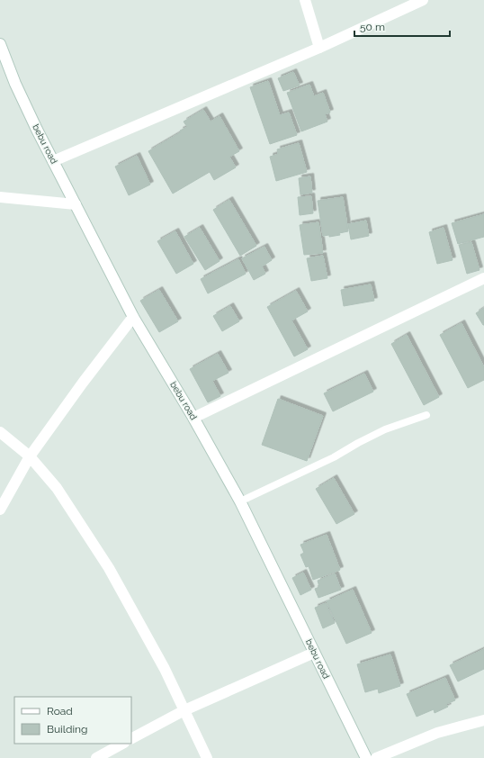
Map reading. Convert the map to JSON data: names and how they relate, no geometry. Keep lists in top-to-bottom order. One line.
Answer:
{"streets":{"street":["bebu road"]},"legend":["Road","Building"],"scale_bar":"50 m"}
